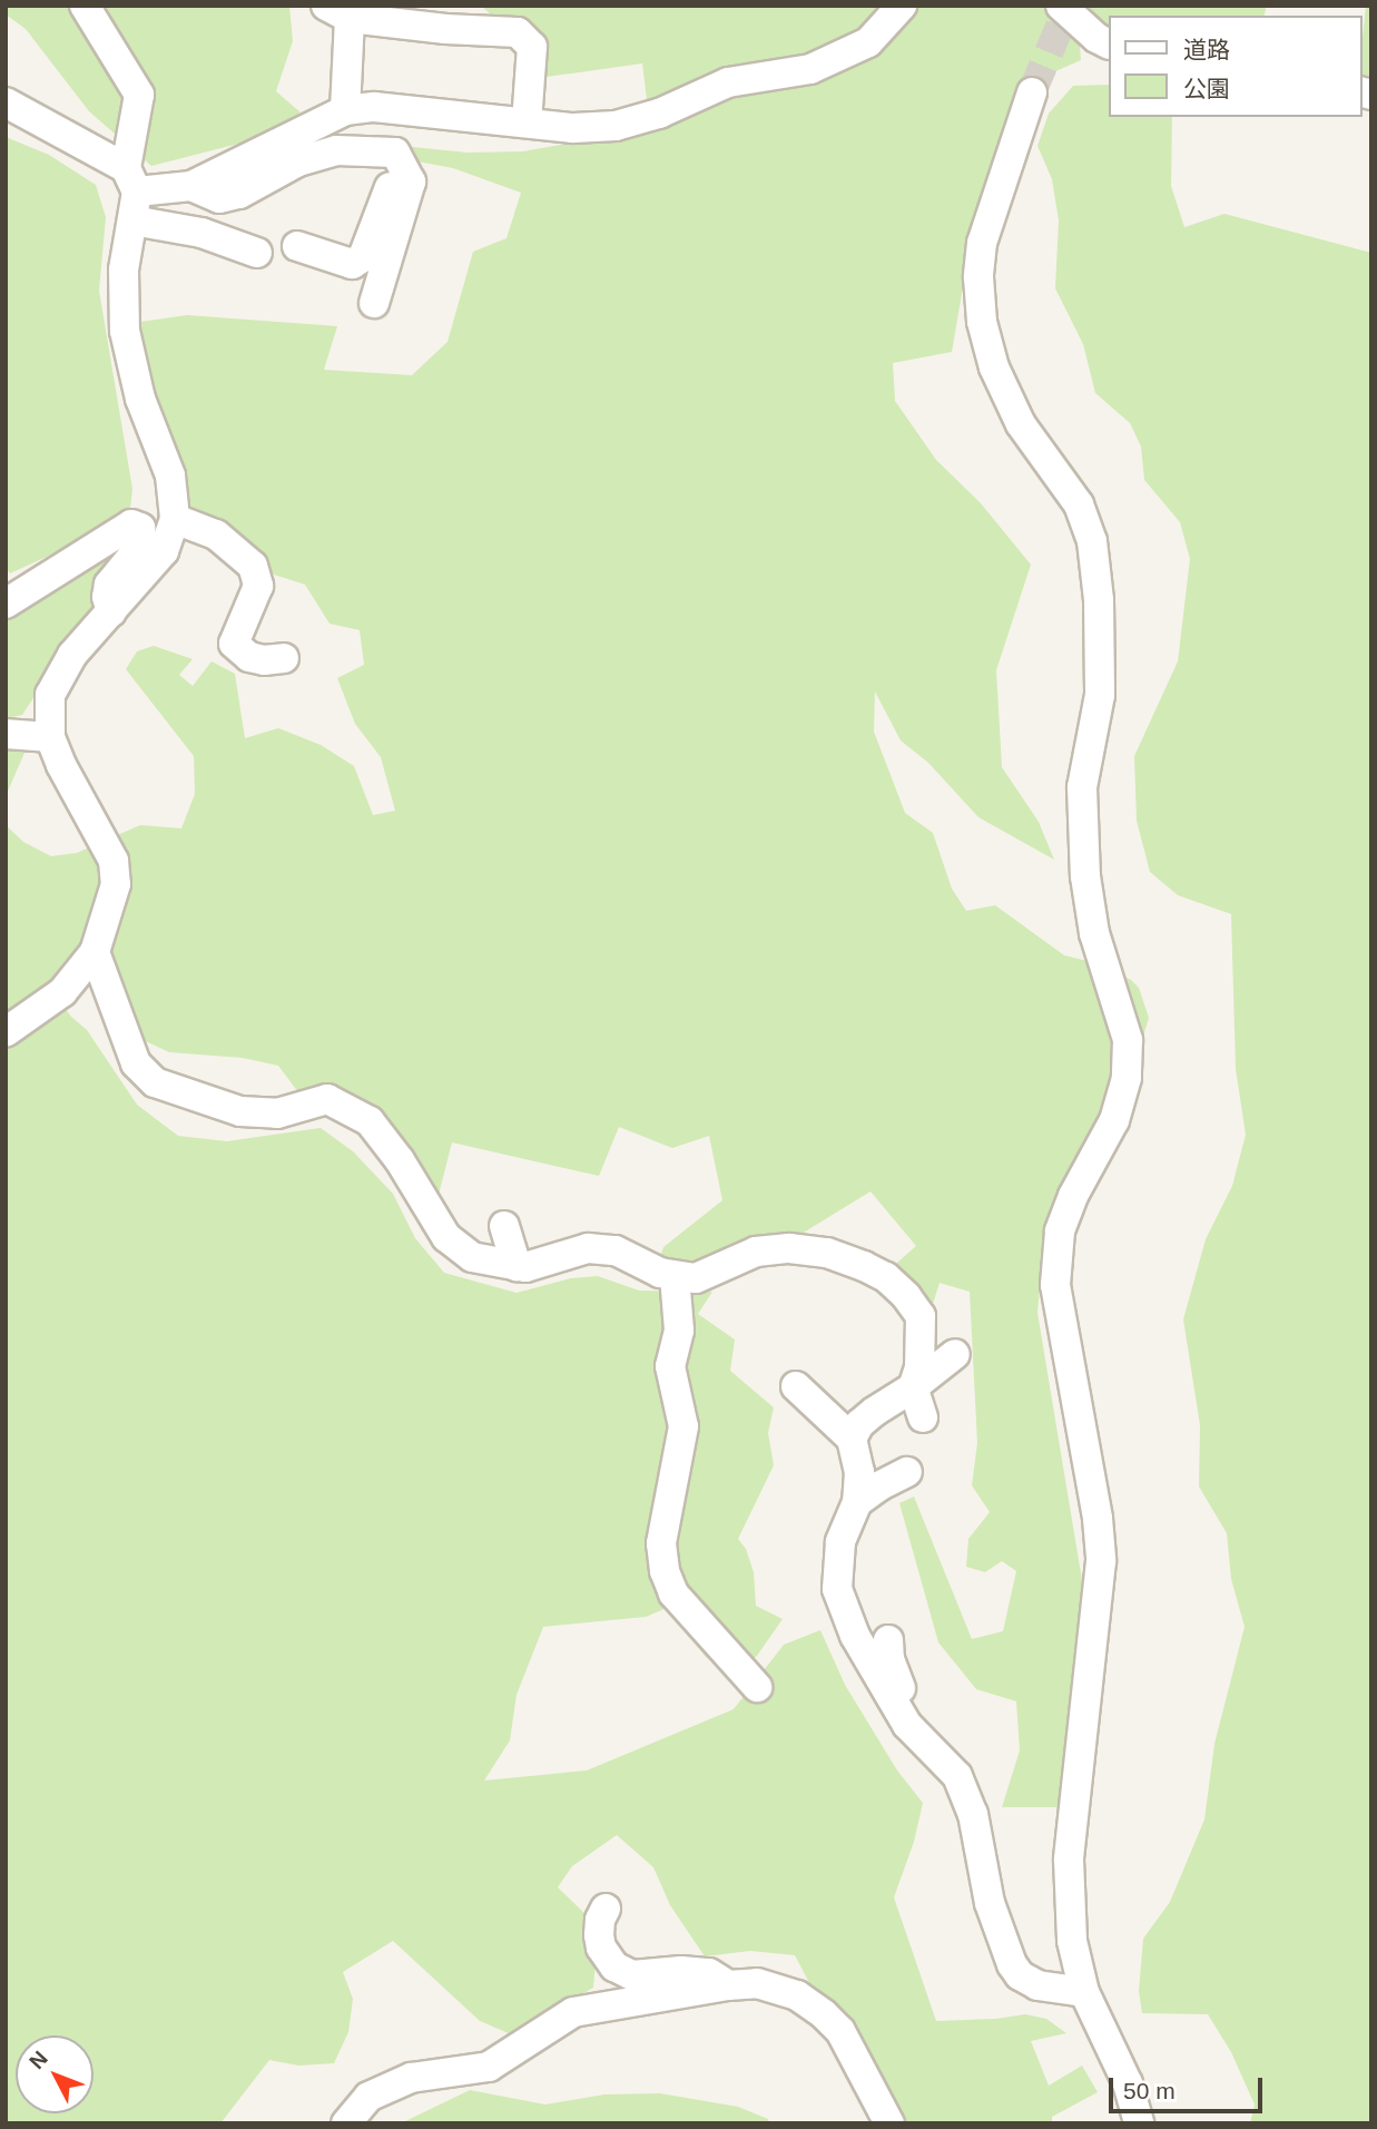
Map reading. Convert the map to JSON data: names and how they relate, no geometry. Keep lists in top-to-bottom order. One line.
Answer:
{"legend":["道路","公園"],"scale_bar":"50 m","north":"top left"}
